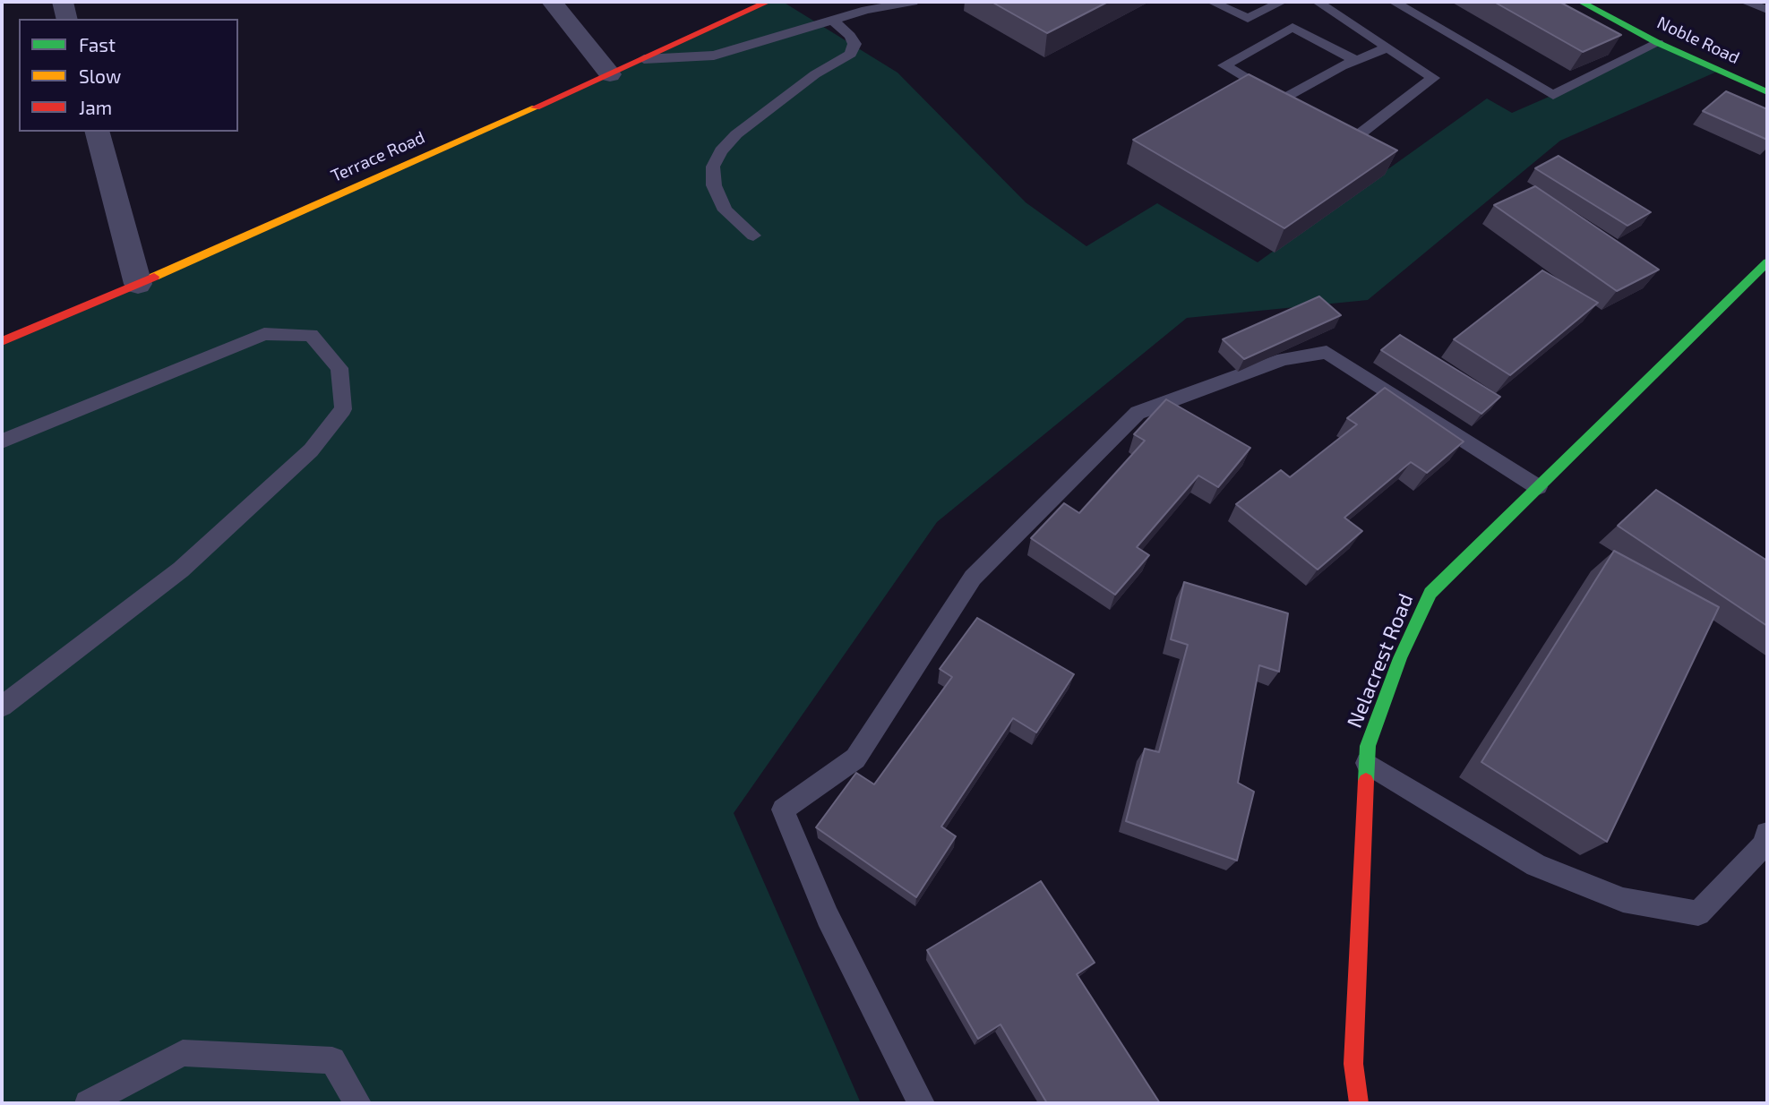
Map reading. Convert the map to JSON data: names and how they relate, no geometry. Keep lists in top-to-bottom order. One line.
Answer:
{"streets":{"street":["Noble Road","Terrace Road","Nelacrest Road"]},"legend":["Fast","Slow","Jam"]}
